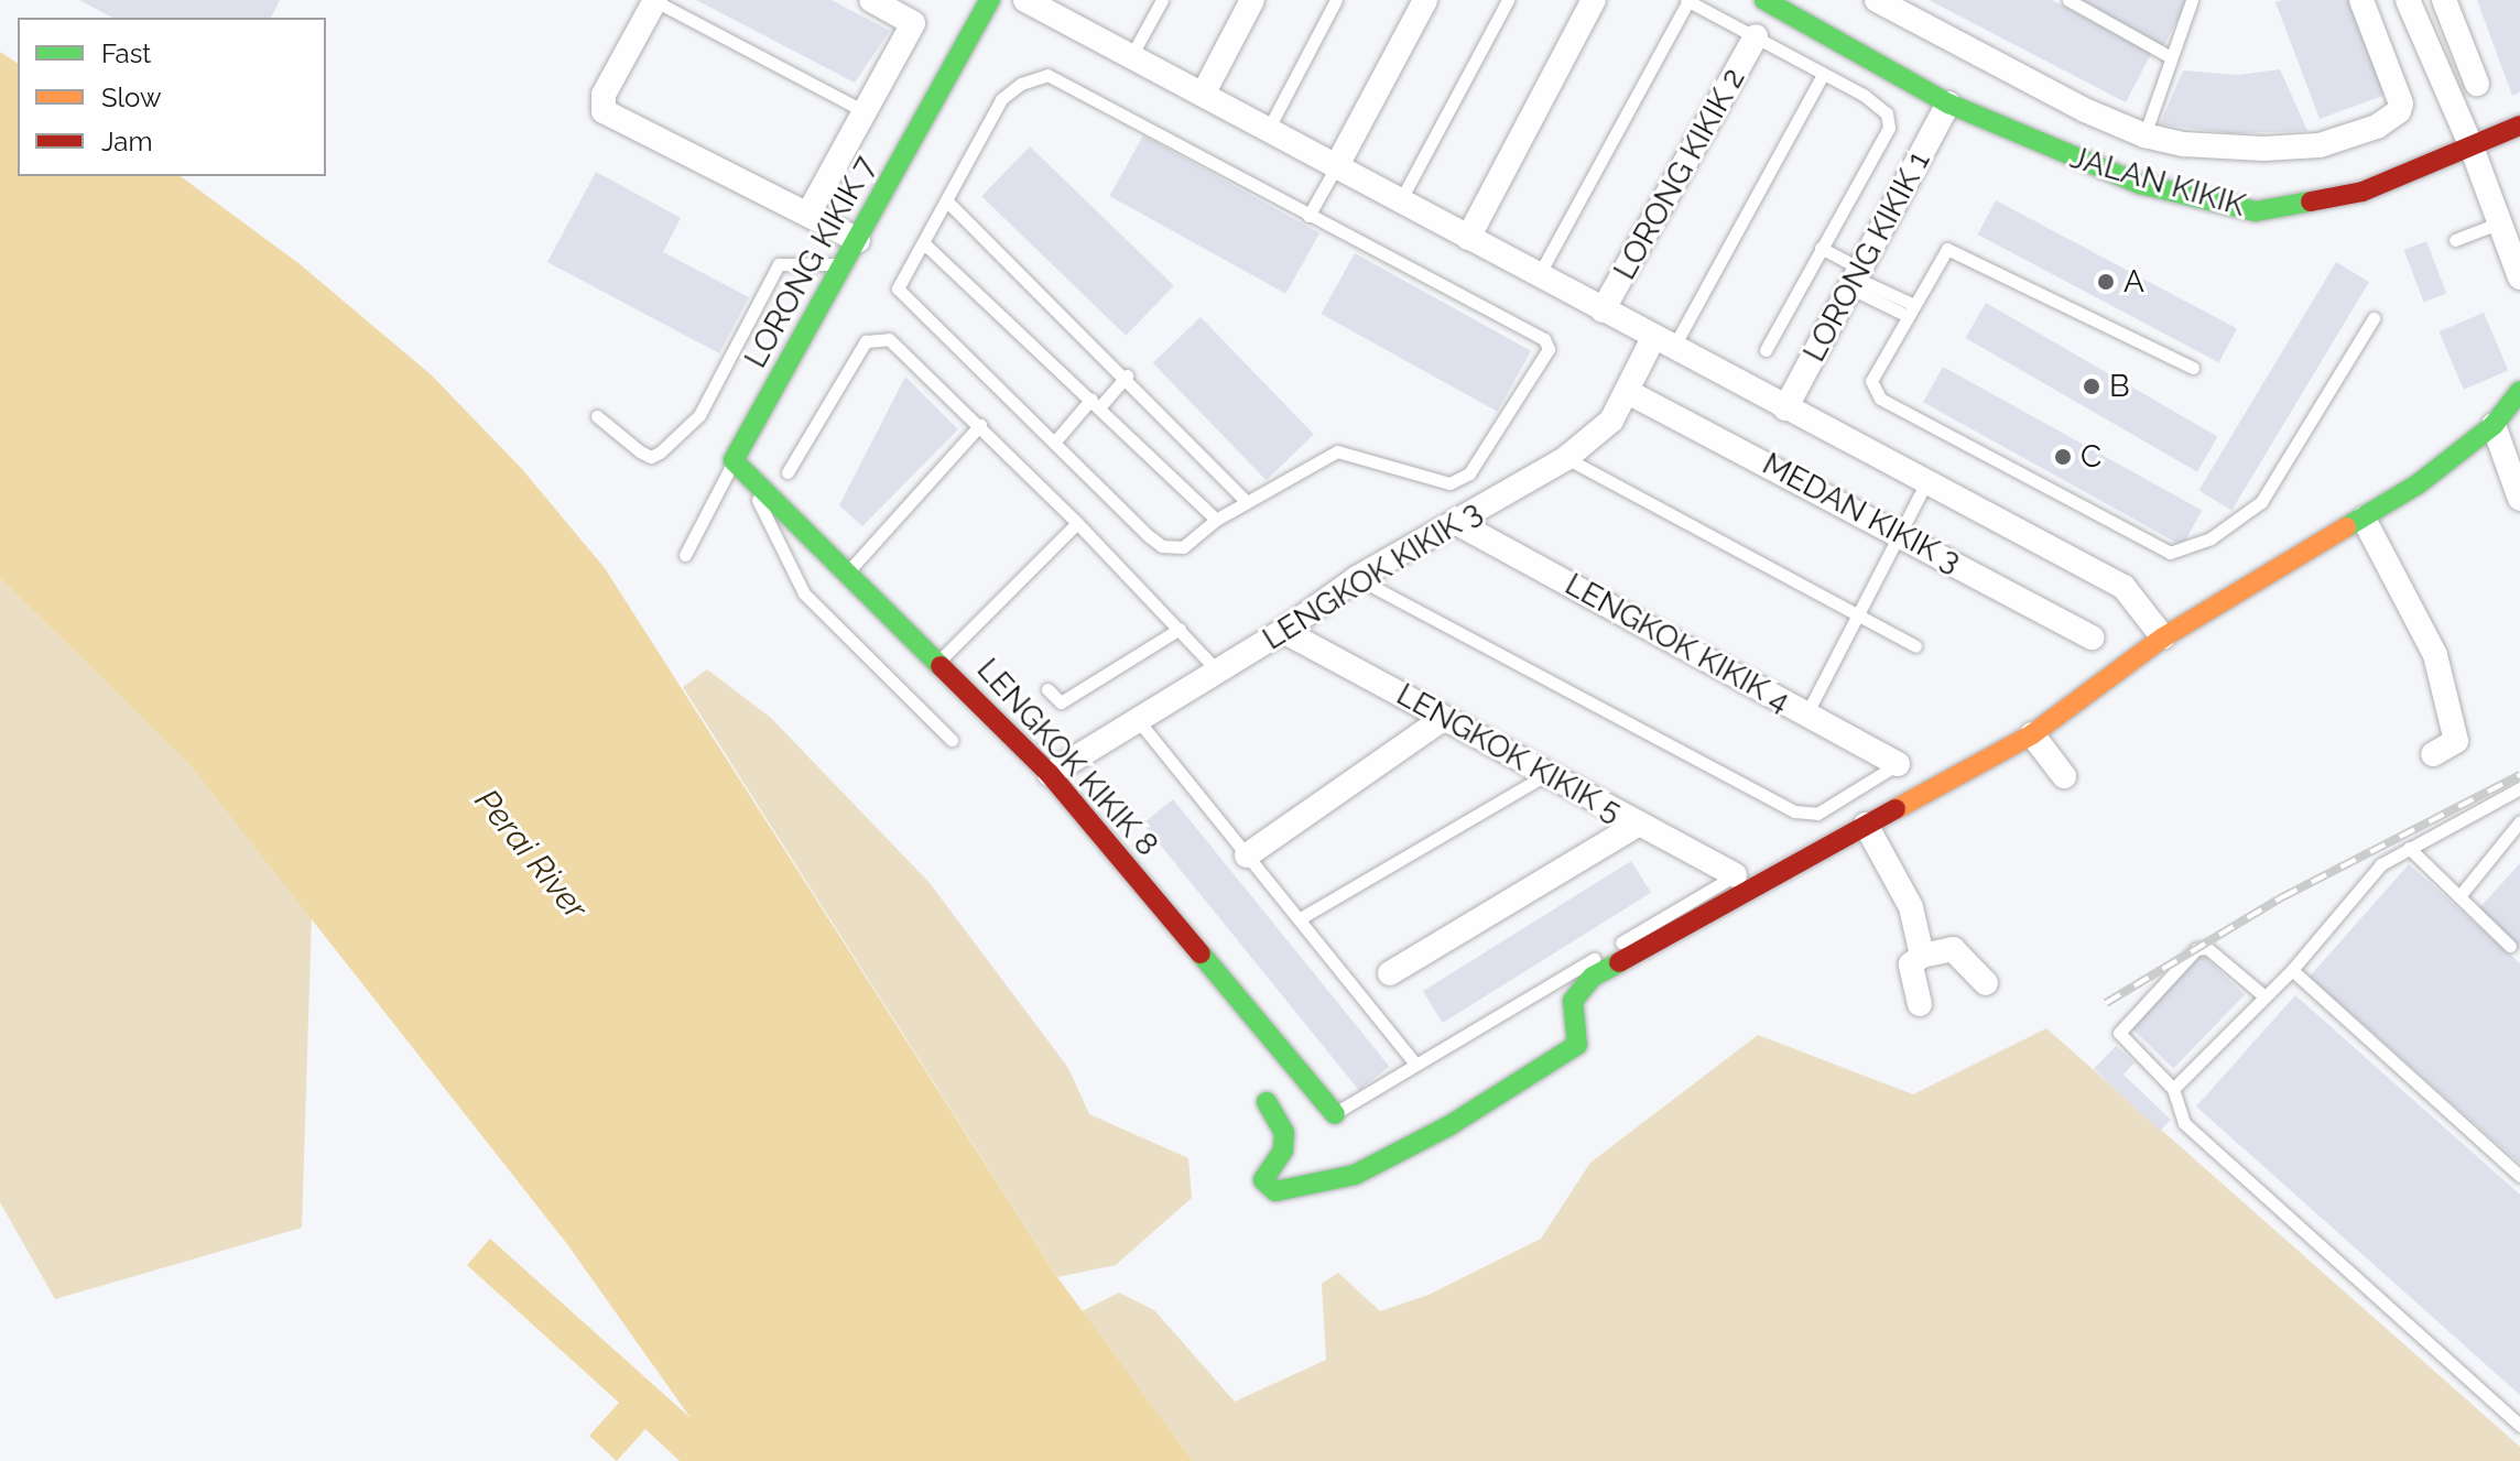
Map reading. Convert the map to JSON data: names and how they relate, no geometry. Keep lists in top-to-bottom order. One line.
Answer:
{"streets":{"street":["LORONG KIKIK 2","JALAN KIKIK","LORONG KIKIK 1","LORONG KIKIK 7","MEDAN KIKIK 3","LENGKOK KIKIK 3","LENGKOK KIKIK 4","LENGKOK KIKIK 5","LENGKOK KIKIK 8"]},"crossings":[["JALAN KIKIK","LORONG KIKIK 1"],["LORONG KIKIK 7","LENGKOK KIKIK 8"],["MEDAN KIKIK 3","LENGKOK KIKIK 3"],["LENGKOK KIKIK 3","LENGKOK KIKIK 4"],["LENGKOK KIKIK 3","LENGKOK KIKIK 5"],["LENGKOK KIKIK 3","LENGKOK KIKIK 8"]],"water":["Perai River"],"places":["A","B","C"],"legend":["Fast","Slow","Jam"]}
